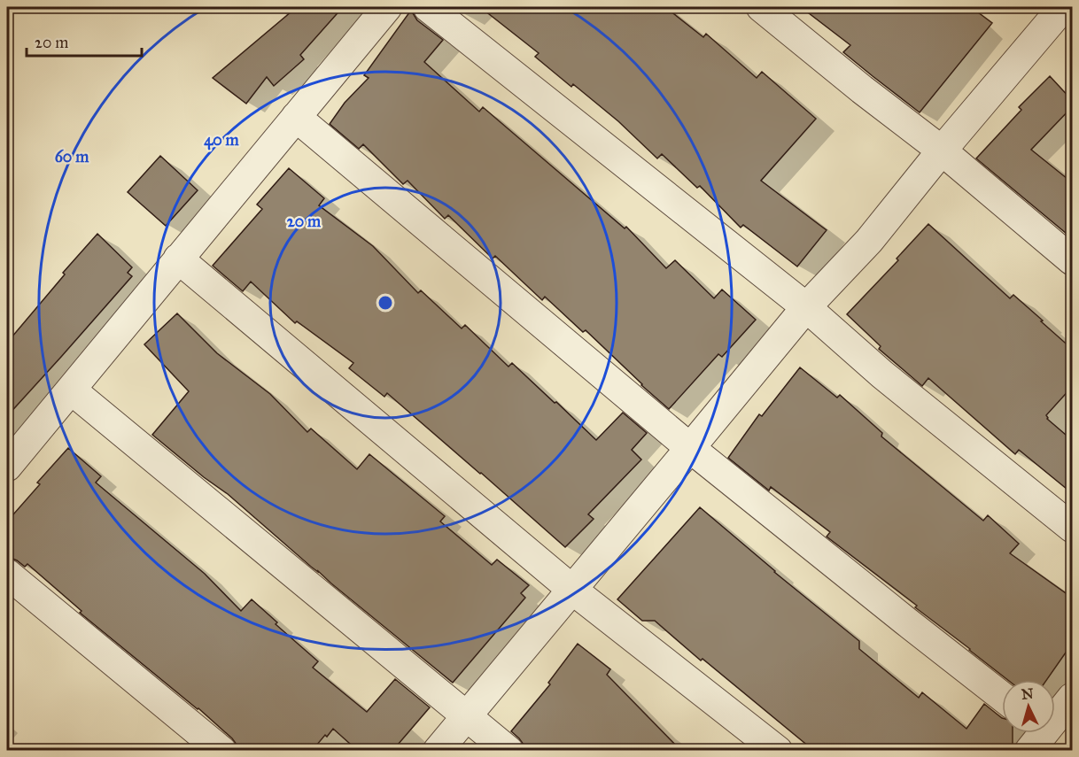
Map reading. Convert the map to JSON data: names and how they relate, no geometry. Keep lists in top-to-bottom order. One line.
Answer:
{"scale_bar":"20 m","north":"top","rings":["40 m","60 m","20 m"]}
